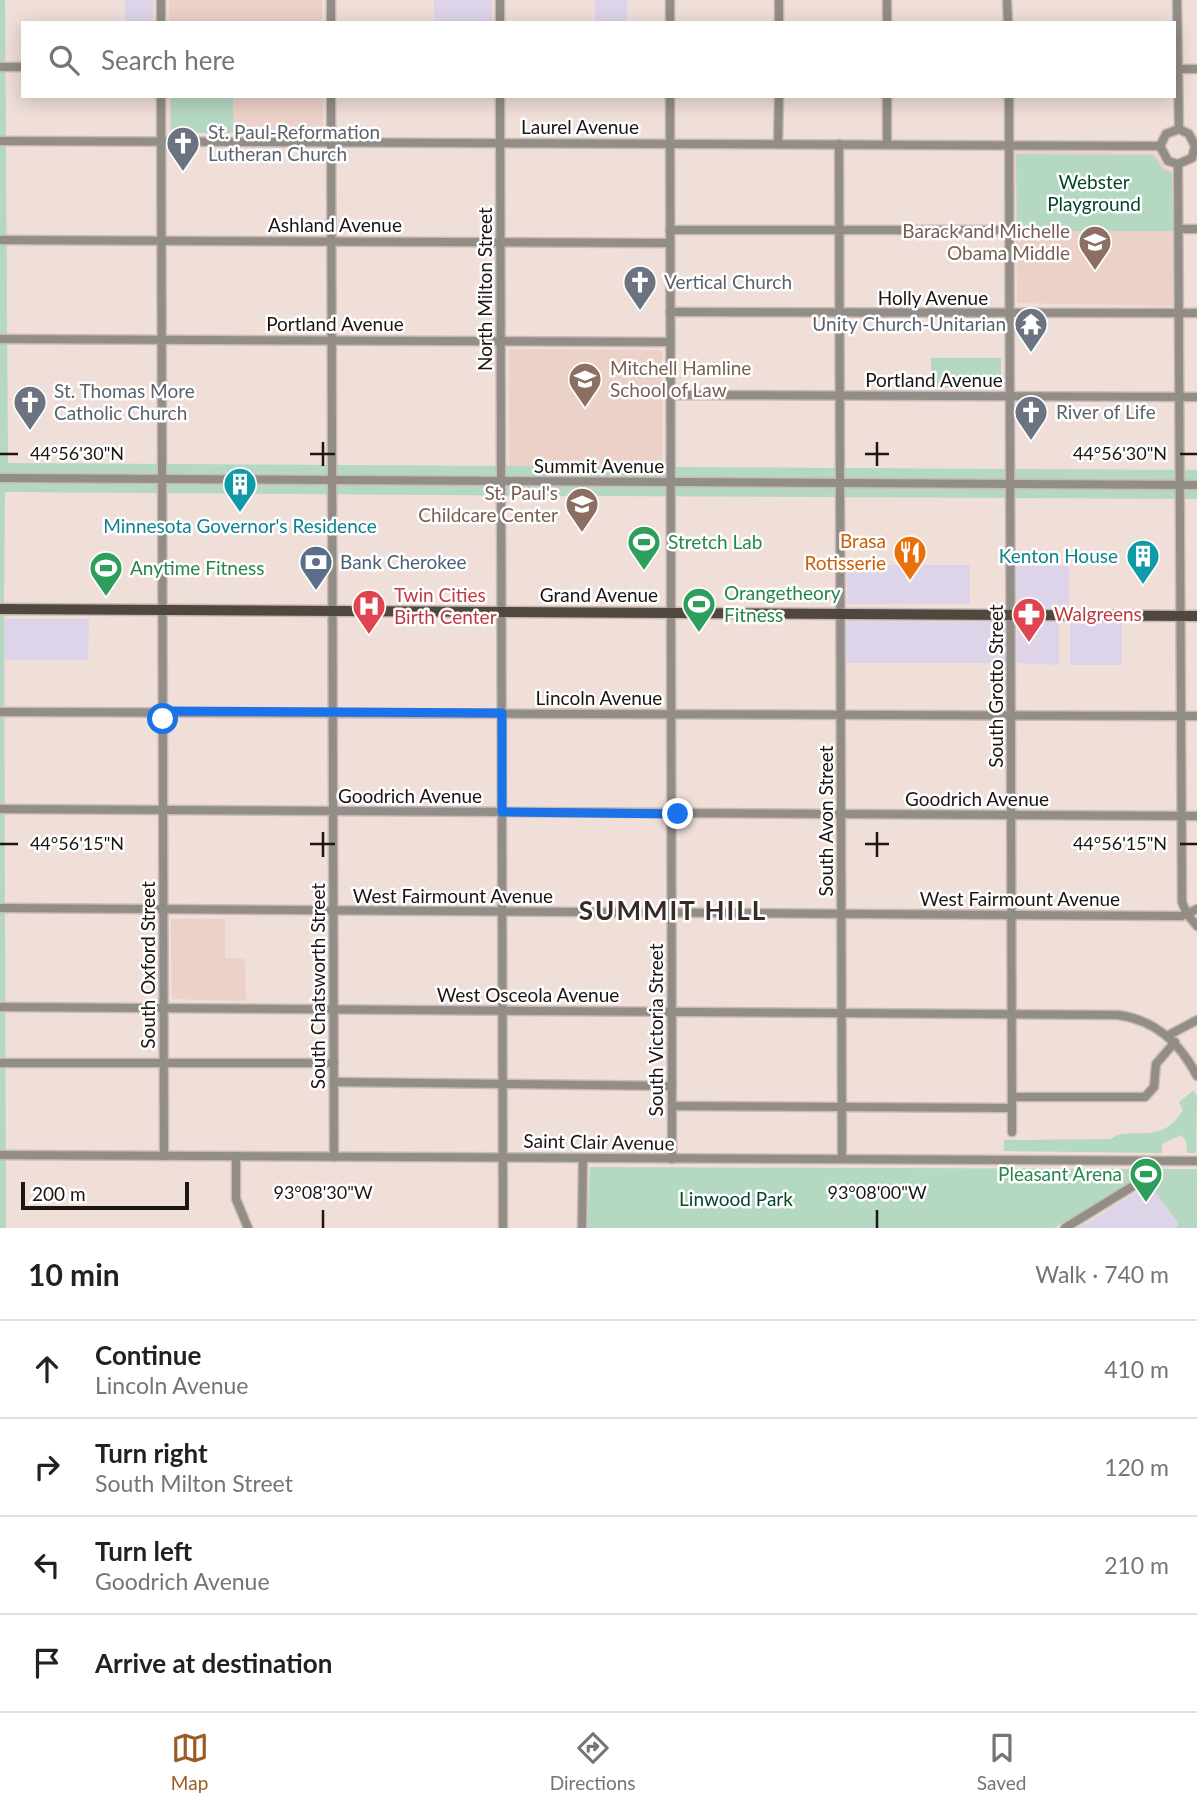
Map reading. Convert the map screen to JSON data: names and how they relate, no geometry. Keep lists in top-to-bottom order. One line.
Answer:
{"streets":{"main road":["Grand Avenue"],"street":["Laurel Avenue","Ashland Avenue","North Milton Street","Holly Avenue","Portland Avenue","Summit Avenue","South Grotto Street","Lincoln Avenue","Goodrich Avenue","South Avon Street","West Fairmount Avenue","South Oxford Street","South Chatsworth Street","West Osceola Avenue","South Victoria Street","Saint Clair Avenue"]},"crossings":[["Laurel Avenue","North Milton Street"],["Laurel Avenue","South Grotto Street"],["Laurel Avenue","South Avon Street"],["Laurel Avenue","South Oxford Street"],["Laurel Avenue","South Chatsworth Street"],["Laurel Avenue","South Victoria Street"],["Ashland Avenue","North Milton Street"],["Ashland Avenue","South Oxford Street"],["Ashland Avenue","South Chatsworth Street"],["Ashland Avenue","South Victoria Street"],["North Milton Street","Portland Avenue"],["North Milton Street","Summit Avenue"],["North Milton Street","Grand Avenue"],["North Milton Street","Lincoln Avenue"],["North Milton Street","Goodrich Avenue"],["North Milton Street","West Fairmount Avenue"],["North Milton Street","West Osceola Avenue"],["North Milton Street","Saint Clair Avenue"],["Holly Avenue","South Grotto Street"],["Holly Avenue","South Avon Street"],["Holly Avenue","South Victoria Street"],["Portland Avenue","South Grotto Street"],["Portland Avenue","South Avon Street"],["Portland Avenue","South Oxford Street"],["Portland Avenue","South Chatsworth Street"],["Portland Avenue","South Victoria Street"],["Summit Avenue","South Grotto Street"],["Summit Avenue","South Avon Street"],["Summit Avenue","South Oxford Street"],["Summit Avenue","South Chatsworth Street"],["Summit Avenue","South Victoria Street"],["Grand Avenue","South Grotto Street"],["Grand Avenue","South Avon Street"],["Grand Avenue","South Oxford Street"],["Grand Avenue","South Chatsworth Street"],["Grand Avenue","South Victoria Street"],["South Grotto Street","Lincoln Avenue"],["South Grotto Street","Goodrich Avenue"],["South Grotto Street","West Fairmount Avenue"],["South Grotto Street","West Osceola Avenue"],["Lincoln Avenue","South Avon Street"],["Lincoln Avenue","South Oxford Street"],["Lincoln Avenue","South Chatsworth Street"],["Lincoln Avenue","South Victoria Street"],["Goodrich Avenue","South Avon Street"],["Goodrich Avenue","South Oxford Street"],["Goodrich Avenue","South Chatsworth Street"],["Goodrich Avenue","South Victoria Street"],["South Avon Street","West Fairmount Avenue"],["South Avon Street","West Osceola Avenue"],["South Avon Street","Saint Clair Avenue"],["West Fairmount Avenue","South Oxford Street"],["West Fairmount Avenue","South Chatsworth Street"],["West Fairmount Avenue","South Victoria Street"],["South Oxford Street","West Osceola Avenue"],["South Oxford Street","Saint Clair Avenue"],["South Chatsworth Street","West Osceola Avenue"],["South Chatsworth Street","Saint Clair Avenue"],["West Osceola Avenue","South Victoria Street"],["South Victoria Street","Saint Clair Avenue"]],"districts":["SUMMIT HILL"],"parks":["Webster Playground","Linwood Park"],"places":{"church":["St. Paul-Reformation Lutheran Church","Vertical Church","St. Thomas More Catholic Church","River of Life"],"school or university":["Barack and Michelle Obama Middle","Mitchell Hamline School of Law","St. Paul's Childcare Center"],"temple":["Unity Church-Unitarian"],"building":["Minnesota Governor's Residence","Kenton House"],"sports":["Stretch Lab","Anytime Fitness","Orangetheory Fitness","Pleasant Arena"],"restaurant":["Brasa Rotisserie"],"bank":["Bank Cherokee"],"hospital":["Twin Cities Birth Center"],"pharmacy":["Walgreens"]},"scale_bar":"200 m","page":{"search":"Search here","scale":"200 m","heading":["10 min","Walk · 740 m"],"list":[["Continue","Lincoln Avenue","410 m"],["Turn right","South Milton Street","120 m"],["Turn left","Goodrich Avenue","210 m"],"Arrive at destination"],"nav":["Map","Directions","Saved"]},"coordinates":["44°56'30\"N","44°56'15\"N","93°08'30\"W","93°08'00\"W"]}
